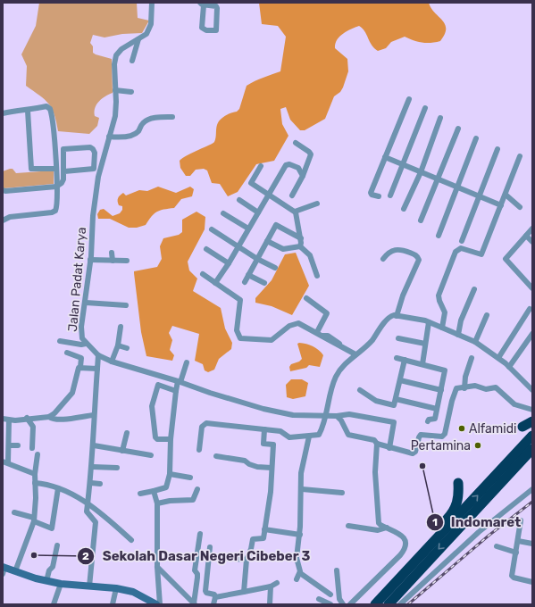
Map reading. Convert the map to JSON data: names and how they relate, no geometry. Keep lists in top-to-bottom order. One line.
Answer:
{"streets":{"street":["Jalan Padat Karya"]},"places":["Alfamidi","Pertamina","Indomaret","Sekolah Dasar Negeri Cibeber 3"]}
